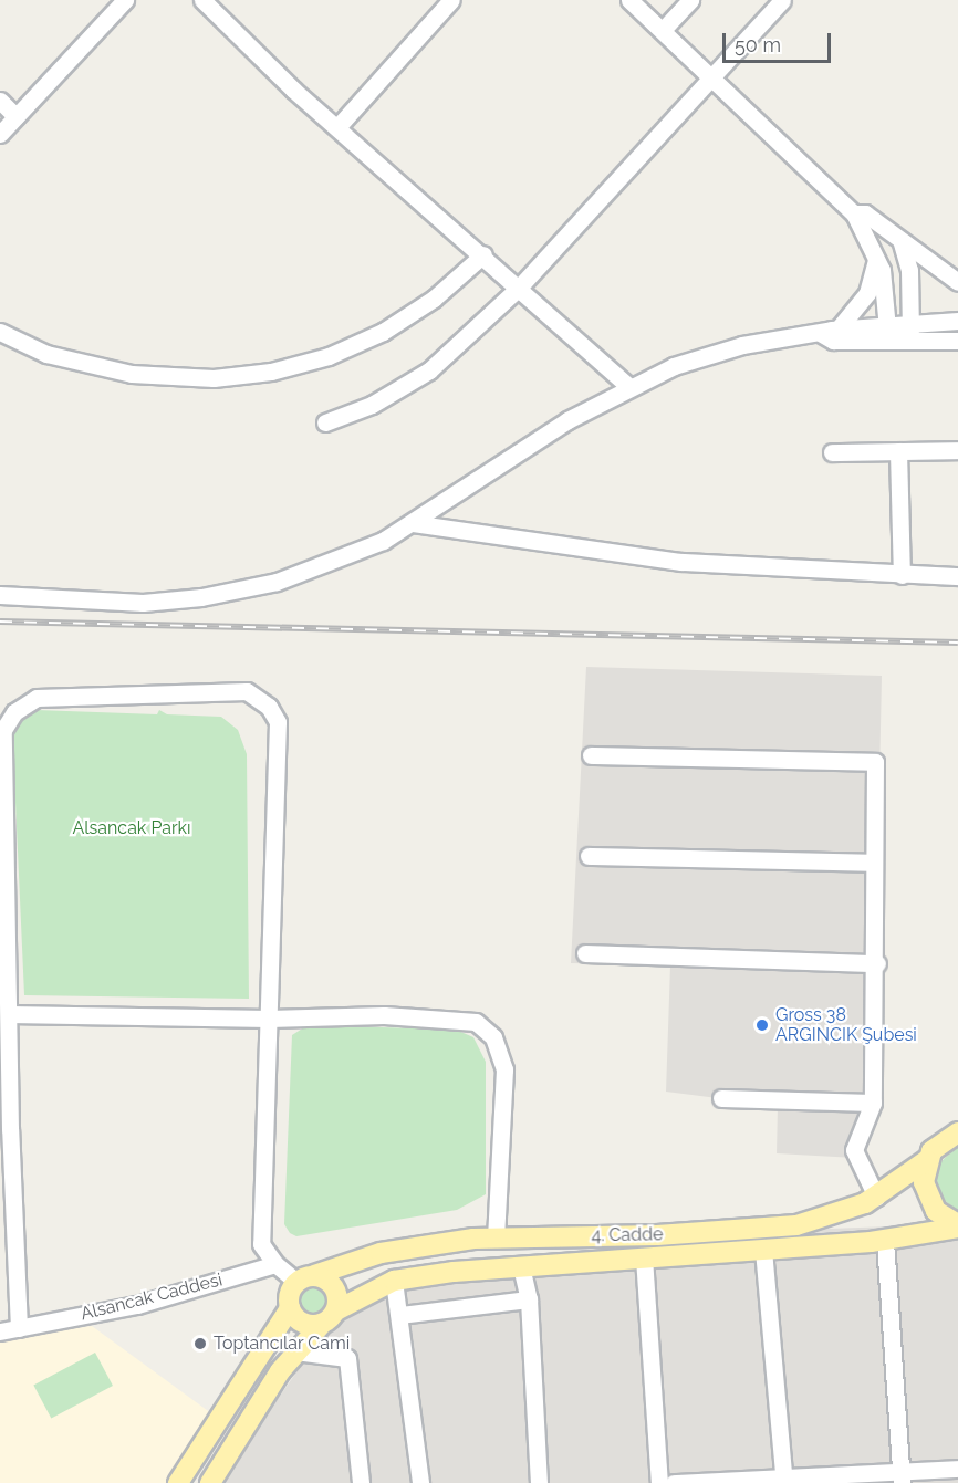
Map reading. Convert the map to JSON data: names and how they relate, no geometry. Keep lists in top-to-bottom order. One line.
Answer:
{"streets":{"main road":["4. Cadde"],"street":["Alsancak Caddesi"]},"parks":["Alsancak Parkı"],"places":["Gross 38 ARGINCIK Şubesi","Toptancılar Cami"],"scale_bar":"50 m"}
